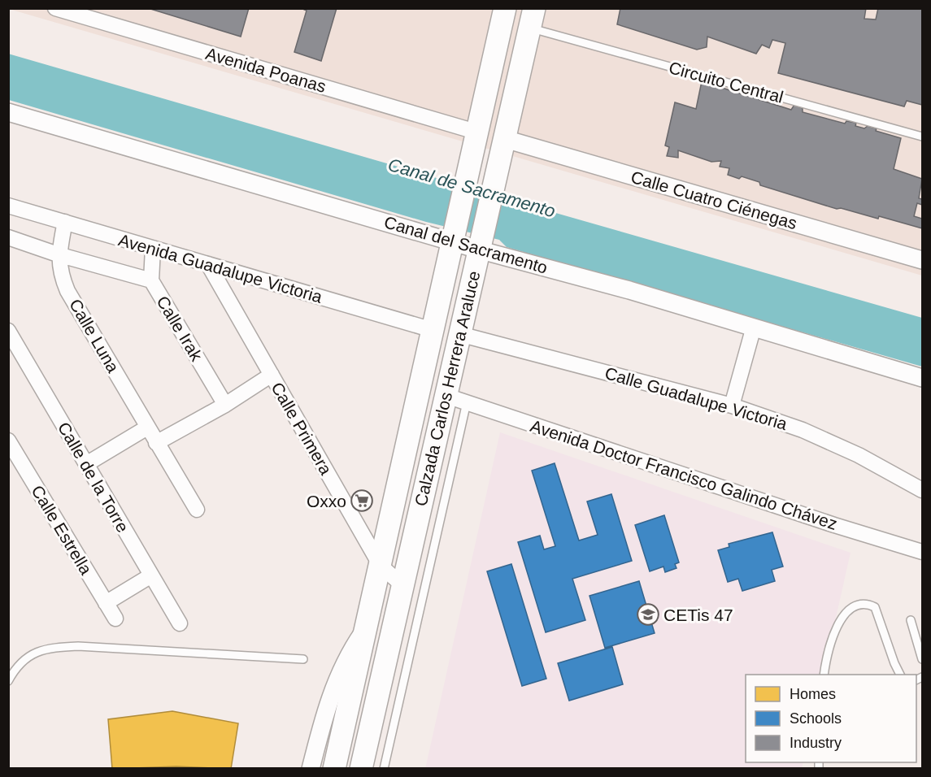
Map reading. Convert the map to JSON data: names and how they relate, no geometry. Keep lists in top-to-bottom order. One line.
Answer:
{"streets":{"main road":["Calzada Carlos Herrera Araluce"],"street":["Avenida Poanas","Calle Cuatro Ciénegas","Canal del Sacramento","Avenida Guadalupe Victoria","Calle Irak","Calle Luna","Calle Guadalupe Victoria","Calle Primera","Avenida Doctor Francisco Galindo Chávez","Calle de la Torre","Calle Estrella"],"lane":["Circuito Central"]},"crossings":[["Avenida Poanas","Calzada Carlos Herrera Araluce"],["Circuito Central","Calzada Carlos Herrera Araluce"],["Calle Cuatro Ciénegas","Calzada Carlos Herrera Araluce"],["Canal del Sacramento","Calzada Carlos Herrera Araluce"],["Avenida Guadalupe Victoria","Calle Irak"],["Avenida Guadalupe Victoria","Calle Luna"],["Avenida Guadalupe Victoria","Calzada Carlos Herrera Araluce"],["Avenida Guadalupe Victoria","Calle Primera"],["Calzada Carlos Herrera Araluce","Calle Guadalupe Victoria"],["Calzada Carlos Herrera Araluce","Calle Primera"],["Calzada Carlos Herrera Araluce","Avenida Doctor Francisco Galindo Chávez"]],"water":["Canal de Sacramento"],"places":{"supermarket":["Oxxo"],"school or university":["CETis 47"]},"legend":["Homes","Schools","Industry"]}
